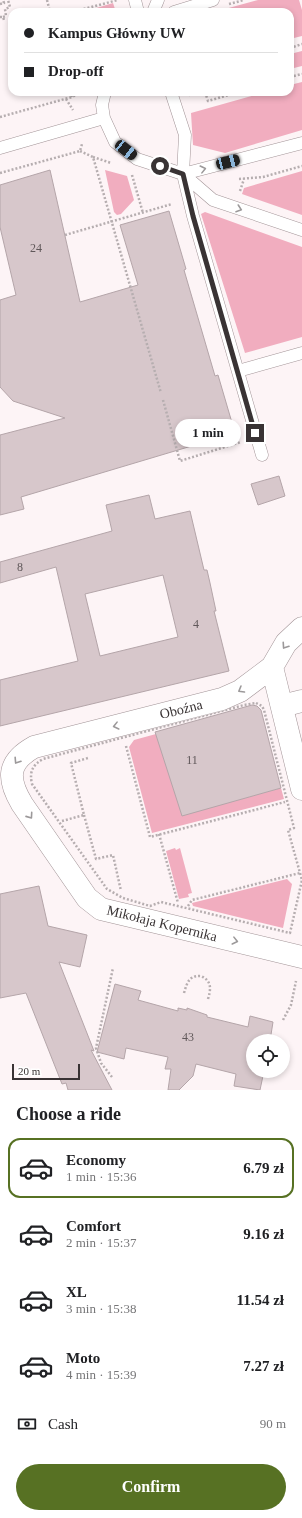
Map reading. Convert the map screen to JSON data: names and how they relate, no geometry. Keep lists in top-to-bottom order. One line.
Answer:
{"streets":{"street":["Oboźna","Mikołaja Kopernika"]},"crossings":[["Oboźna","Mikołaja Kopernika"]],"one_way":["Oboźna","Mikołaja Kopernika"],"house_numbers":["24","8","4","11","43"],"scale_bar":"20 m","page":{"banner":["Kampus Główny UW","Drop-off"],"bubble":"1 min","scale":"20 m","heading":"Choose a ride","list":[{"name":"Economy","note":"1 min · 15:36","value":"6.79 zł"},{"name":"Comfort","note":"2 min · 15:37","value":"9.16 zł"},{"name":"XL","note":"3 min · 15:38","value":"11.54 zł"},{"name":"Moto","note":"4 min · 15:39","value":"7.27 zł"}],"pay":["Cash","90 m"],"buttons":"Confirm"}}
